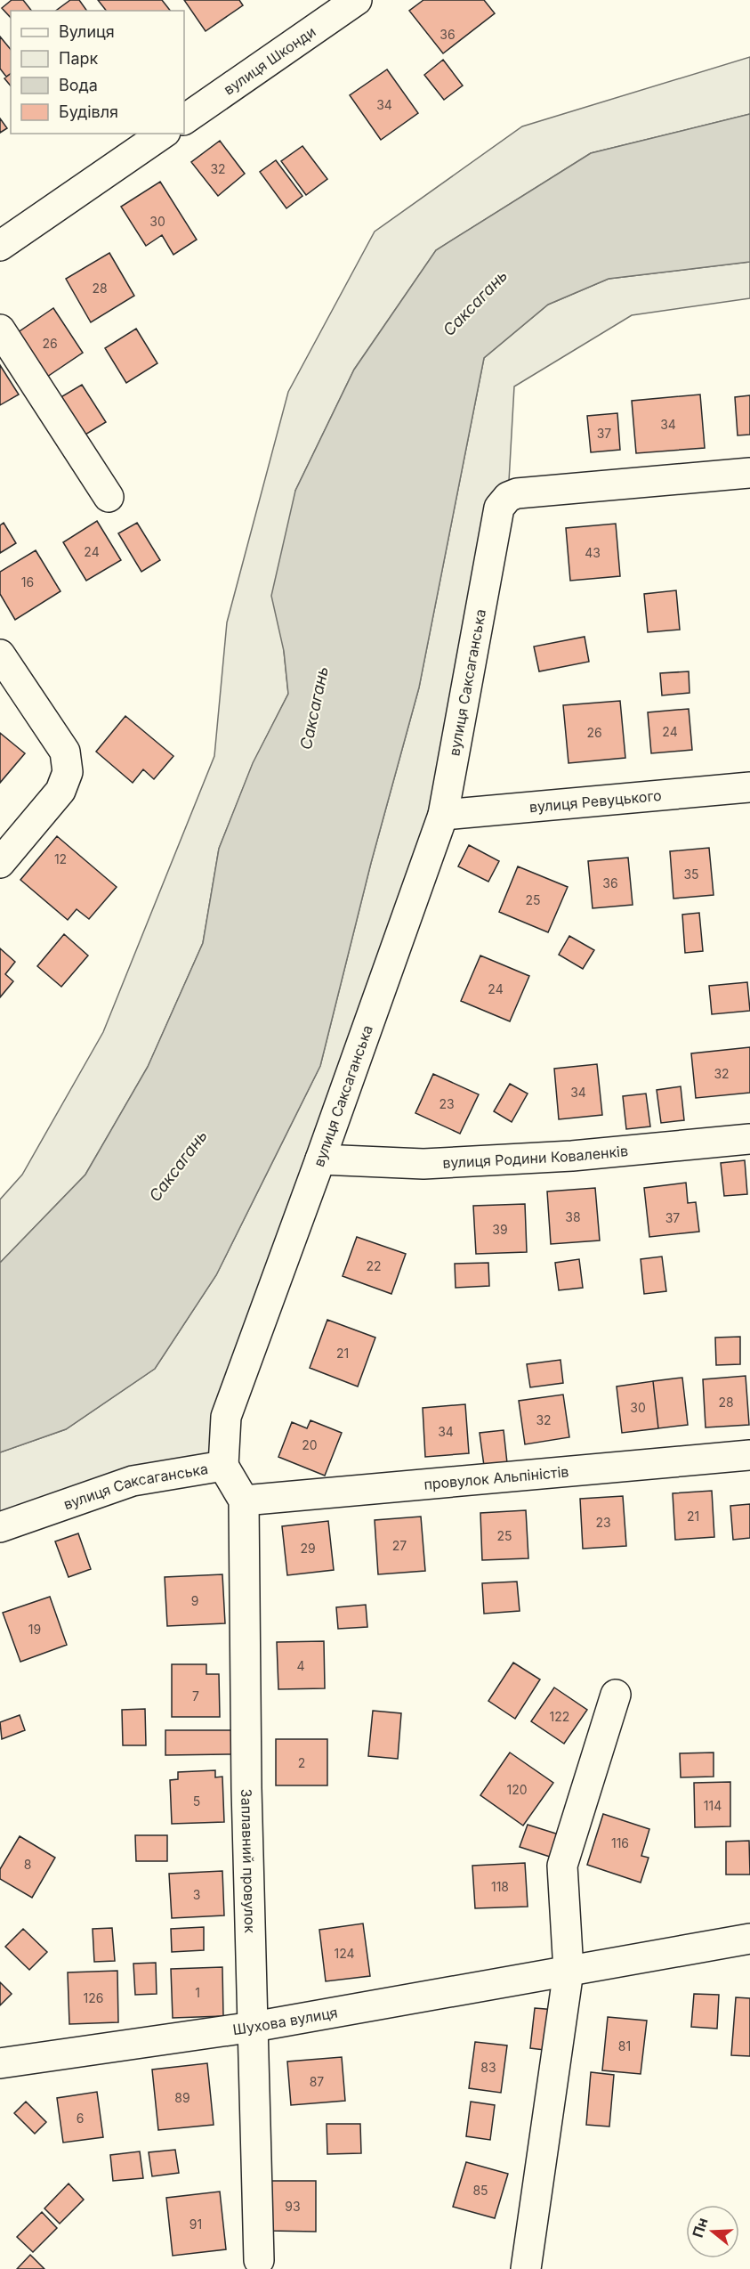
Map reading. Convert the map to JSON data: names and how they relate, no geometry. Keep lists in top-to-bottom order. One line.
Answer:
{"streets":{"street":["вулиця Шконди","вулиця Саксаганська","вулиця Ревуцького","вулиця Родини Коваленків","провулок Альпіністів","Заплавний провулок","Шухова вулиця"]},"crossings":[["вулиця Саксаганська","вулиця Ревуцького"],["вулиця Саксаганська","вулиця Родини Коваленків"],["вулиця Саксаганська","Заплавний провулок"],["провулок Альпіністів","Заплавний провулок"],["Заплавний провулок","Шухова вулиця"]],"water":["Саксагань"],"house_numbers":["36","34","32","30","28","26","34","37","24","43","16","24","26","12","35","36","25","24","32","34","23","38","37","39","22","21","28","30","32","34","20","21","23","25","27","29","9","19","4","7","122","2","120","5","114","116","8","118","3","124","1","126","81","83","87","89","6","85","93","91"],"legend":["Вулиця","Парк","Вода","Будівля"],"north":"left"}
